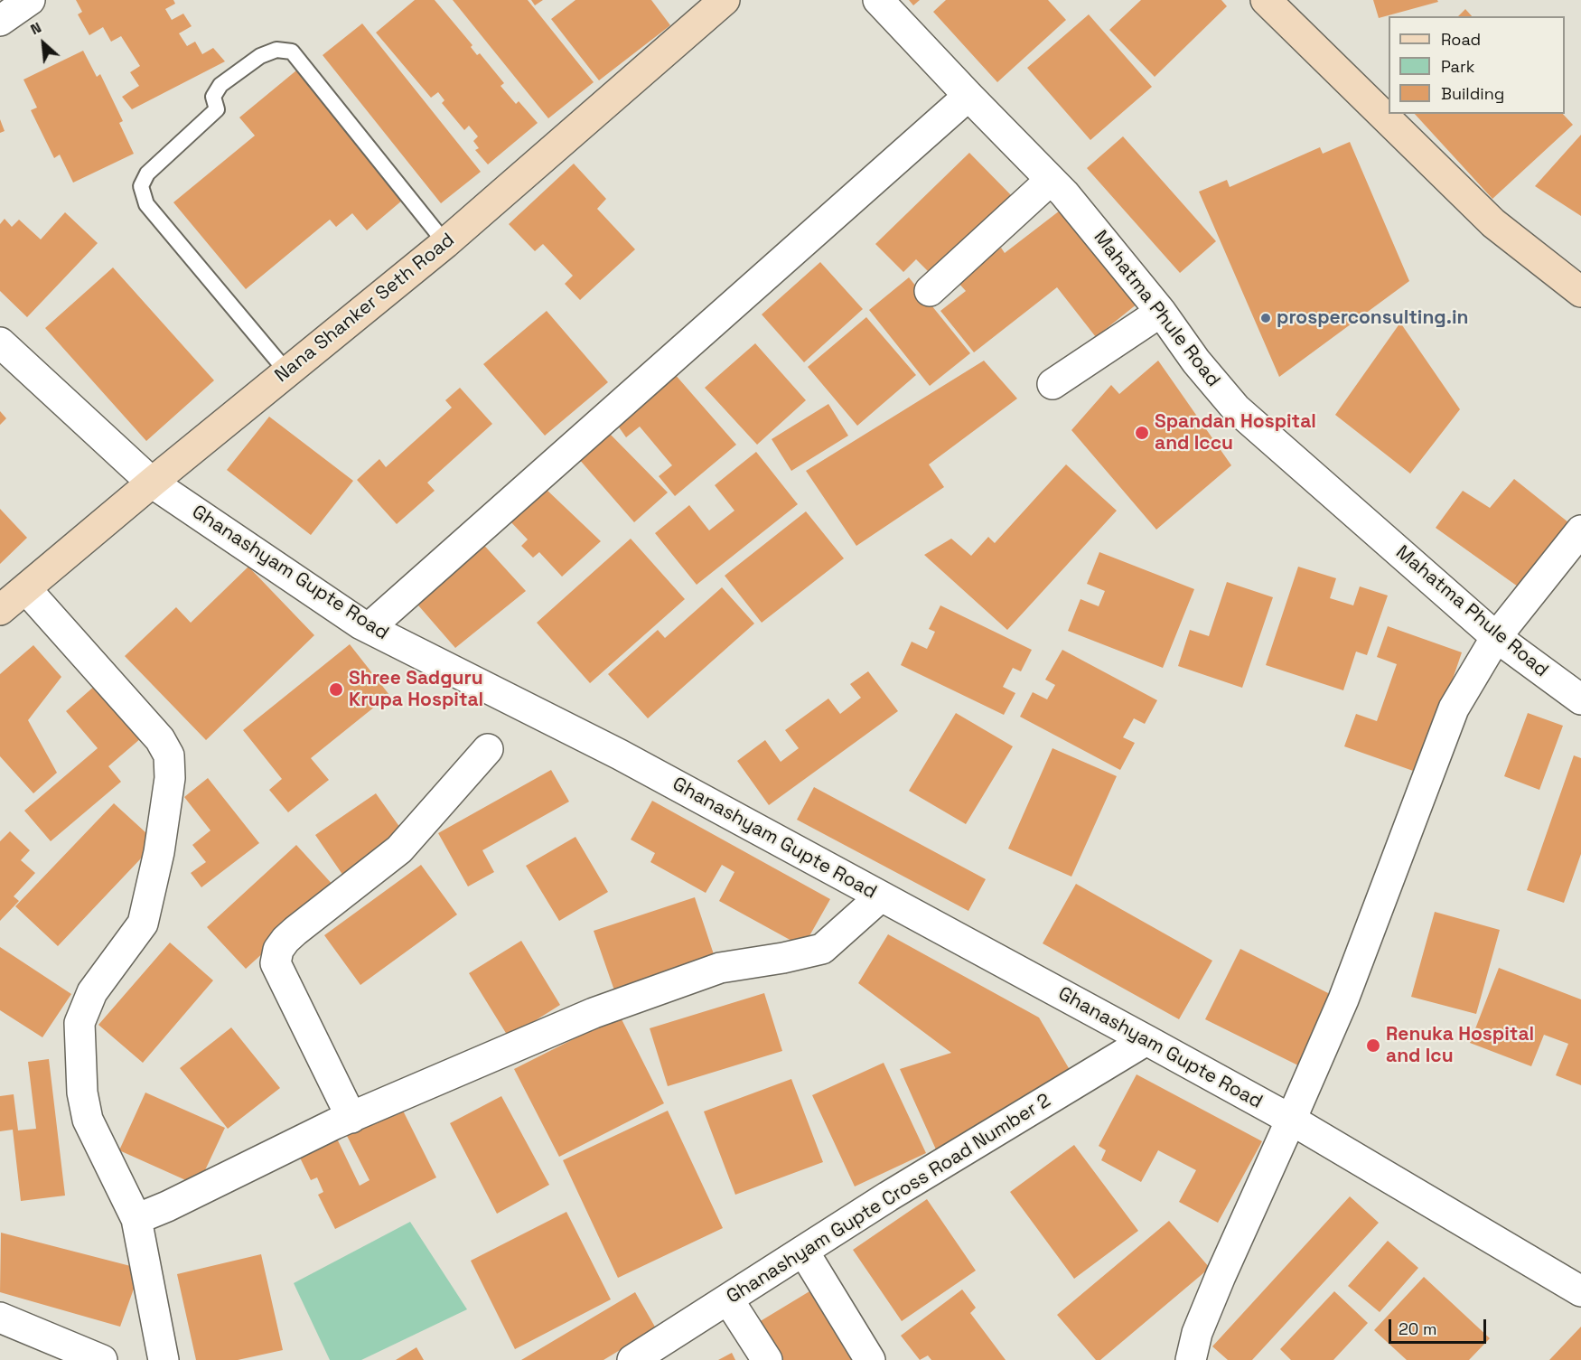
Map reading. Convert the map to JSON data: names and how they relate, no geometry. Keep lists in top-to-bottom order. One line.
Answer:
{"streets":{"street":["Nana Shanker Seth Road","Mahatma Phule Road","Ghanashyam Gupte Road","Ghanashyam Gupte Cross Road Number 2"]},"crossings":[["Nana Shanker Seth Road","Ghanashyam Gupte Road"],["Ghanashyam Gupte Road","Ghanashyam Gupte Cross Road Number 2"]],"places":["prosperconsulting.in","Spandan Hospital and Iccu","Shree Sadguru Krupa Hospital","Renuka Hospital and Icu"],"legend":["Road","Park","Building"],"scale_bar":"20 m","north":"top left"}
